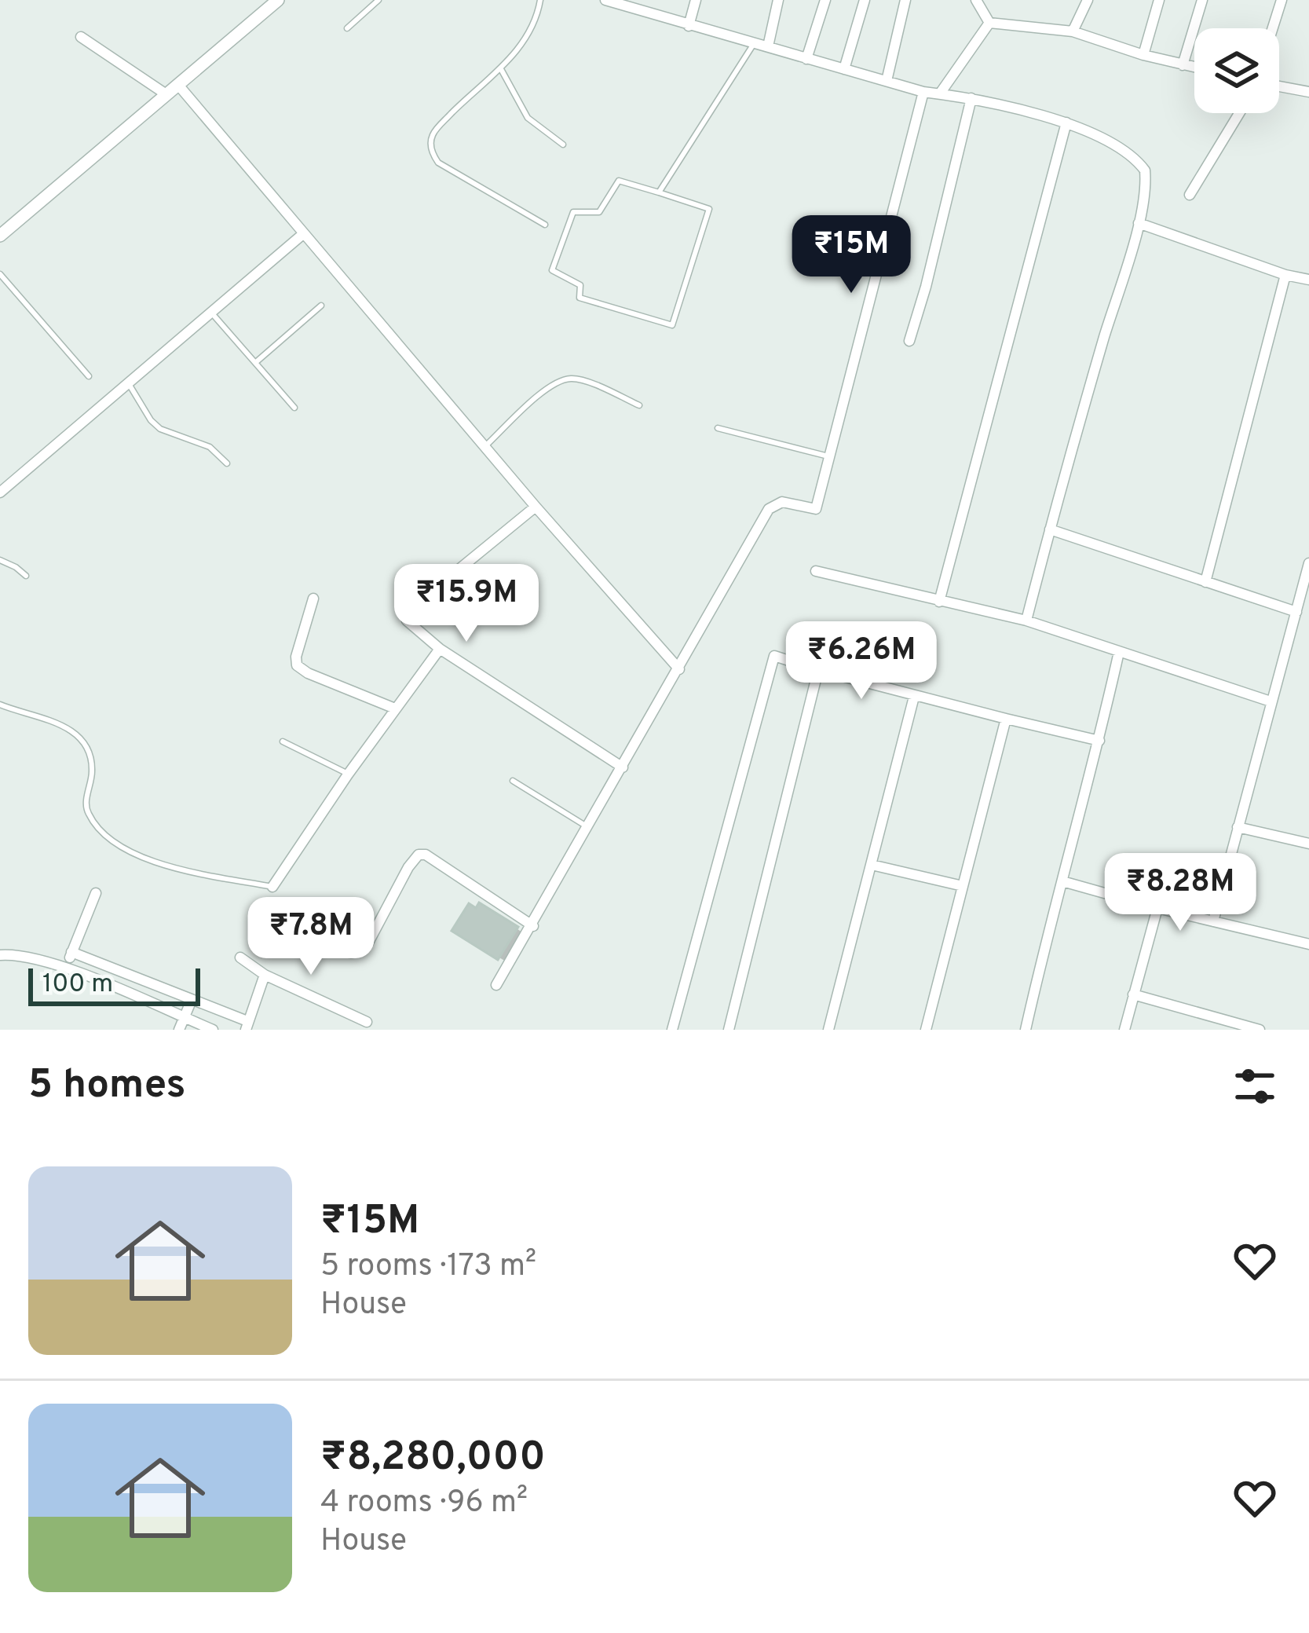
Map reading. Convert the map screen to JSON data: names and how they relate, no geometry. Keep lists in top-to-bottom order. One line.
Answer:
{"scale_bar":"100 m","page":{"price":["₹15M","₹15.9M","₹6.26M","₹8.28M","₹7.8M"],"scale":"100 m","heading":"5 homes","list":[{"name":"₹15M","note":"5 rooms · 173 m² · House"},{"name":"₹8,280,000","note":"4 rooms · 96 m² · House"}]}}
